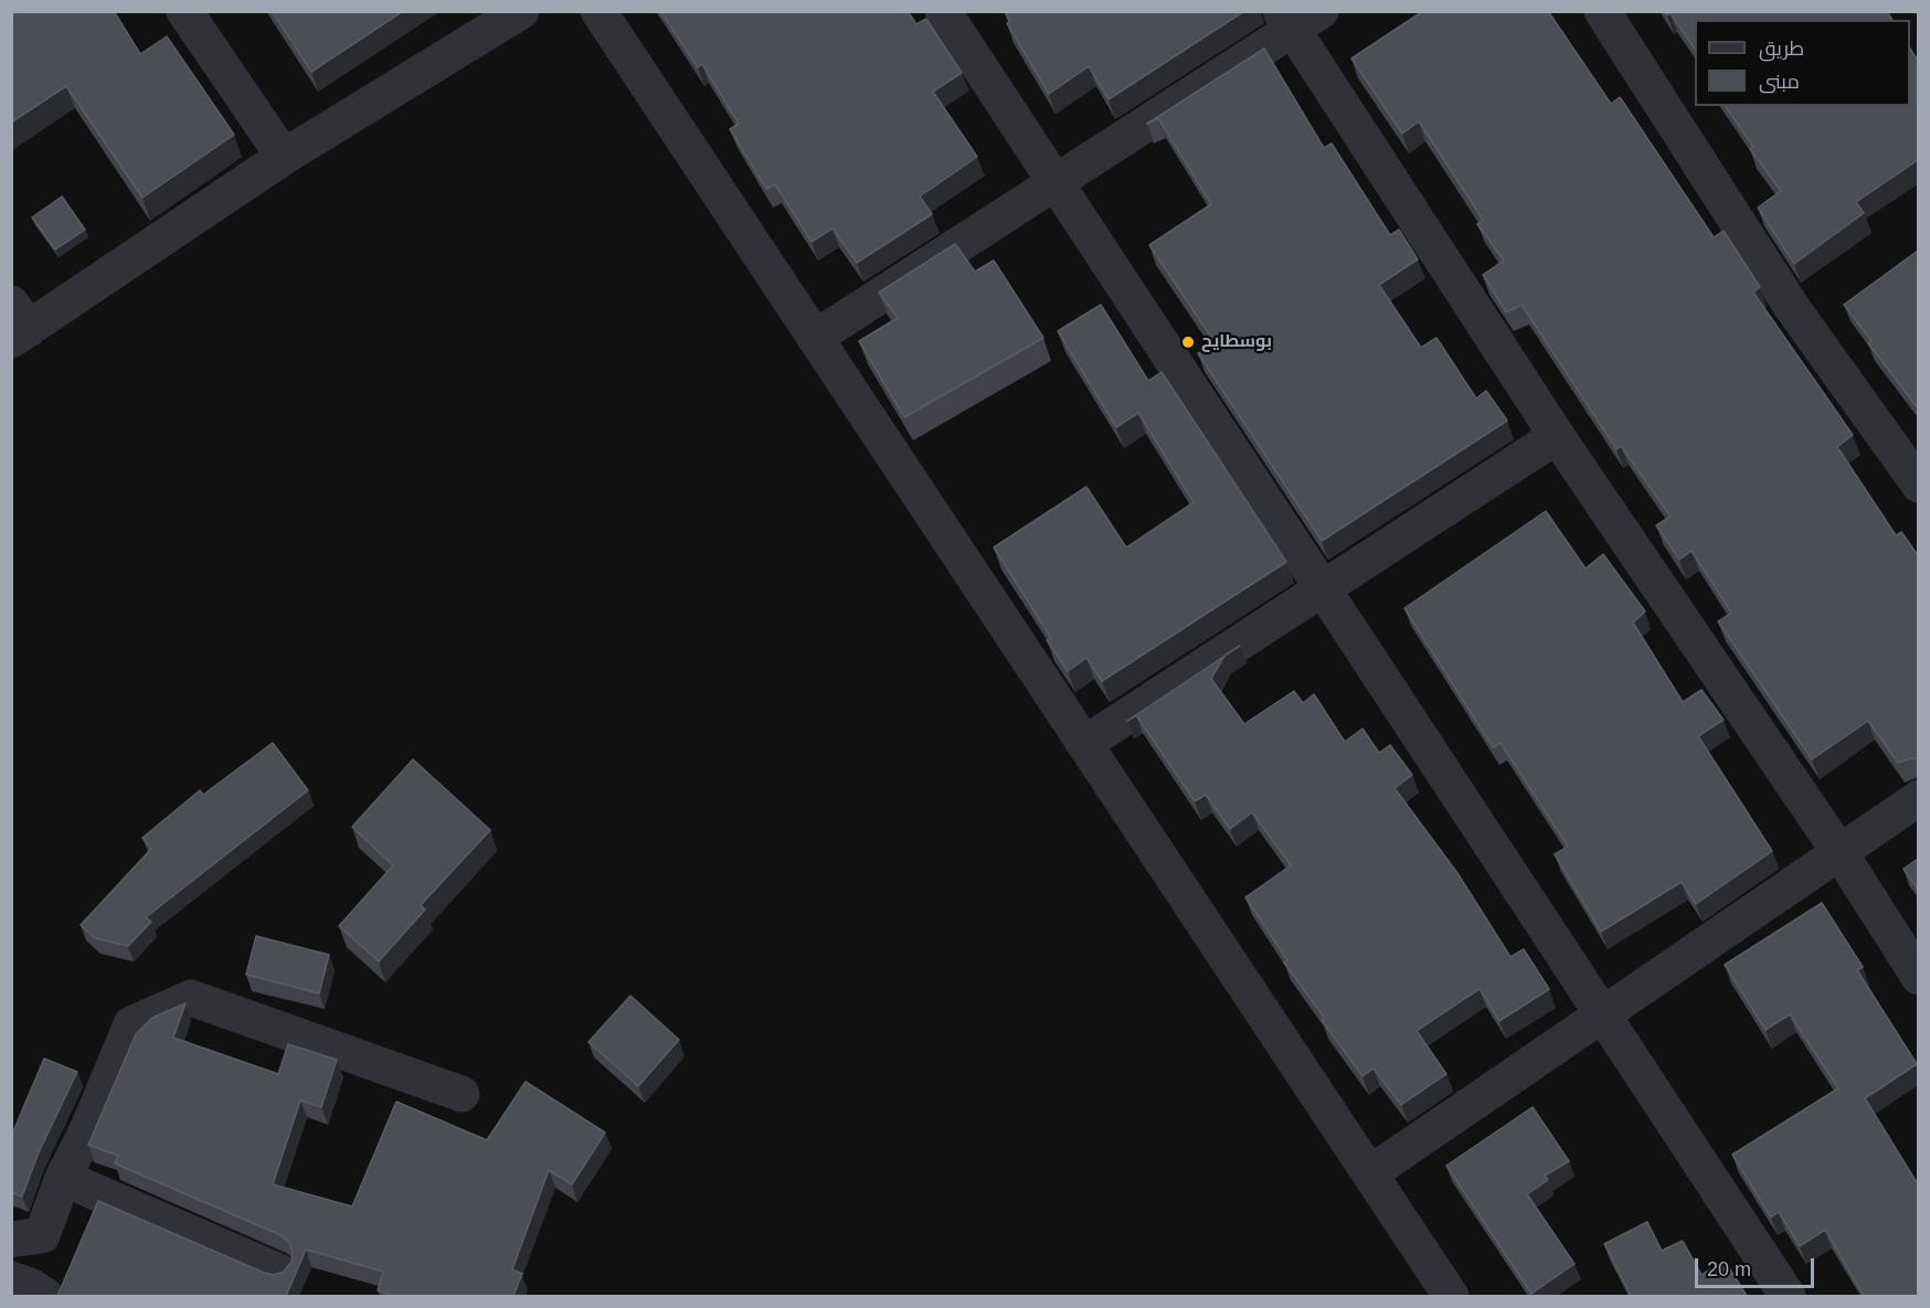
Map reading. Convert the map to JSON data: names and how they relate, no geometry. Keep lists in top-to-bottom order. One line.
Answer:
{"places":["بوسطايح"],"legend":["طريق","مبنى"],"scale_bar":"20 m"}
